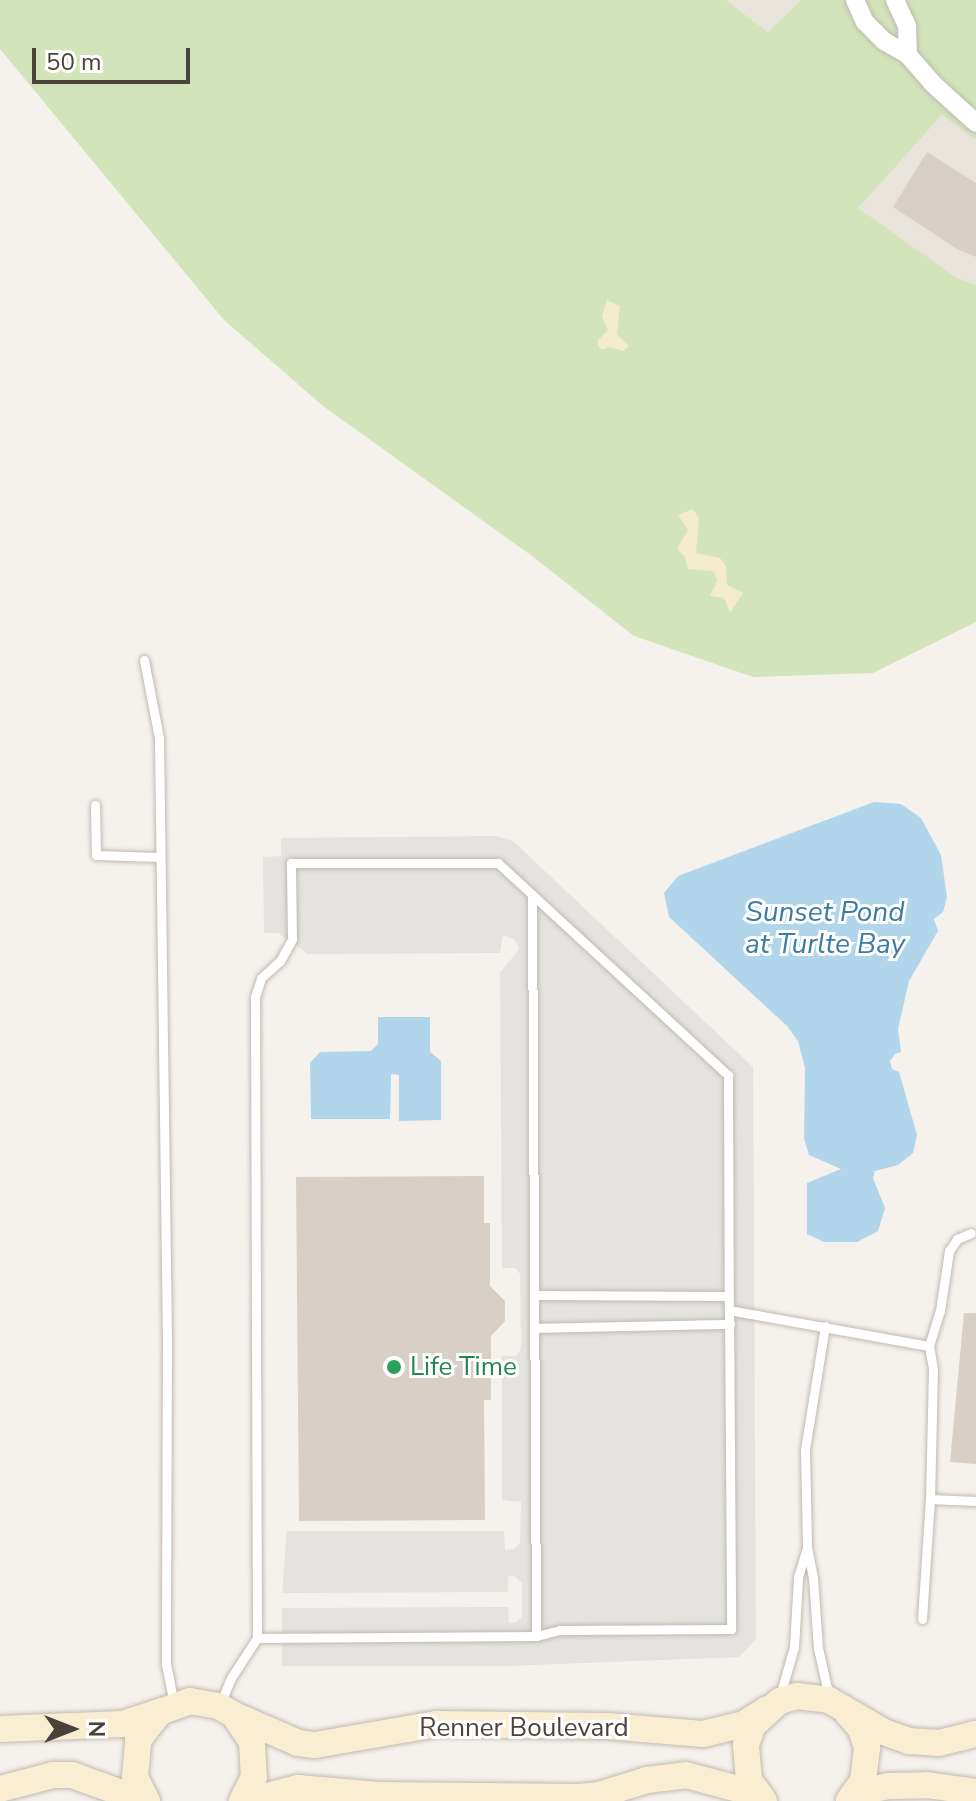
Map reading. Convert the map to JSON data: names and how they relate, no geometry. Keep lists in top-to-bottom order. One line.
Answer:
{"streets":{"main road":["Renner Boulevard"]},"water":["Sunset Pond at Turlte Bay"],"places":["Life Time"],"scale_bar":"50 m","north":"right"}
